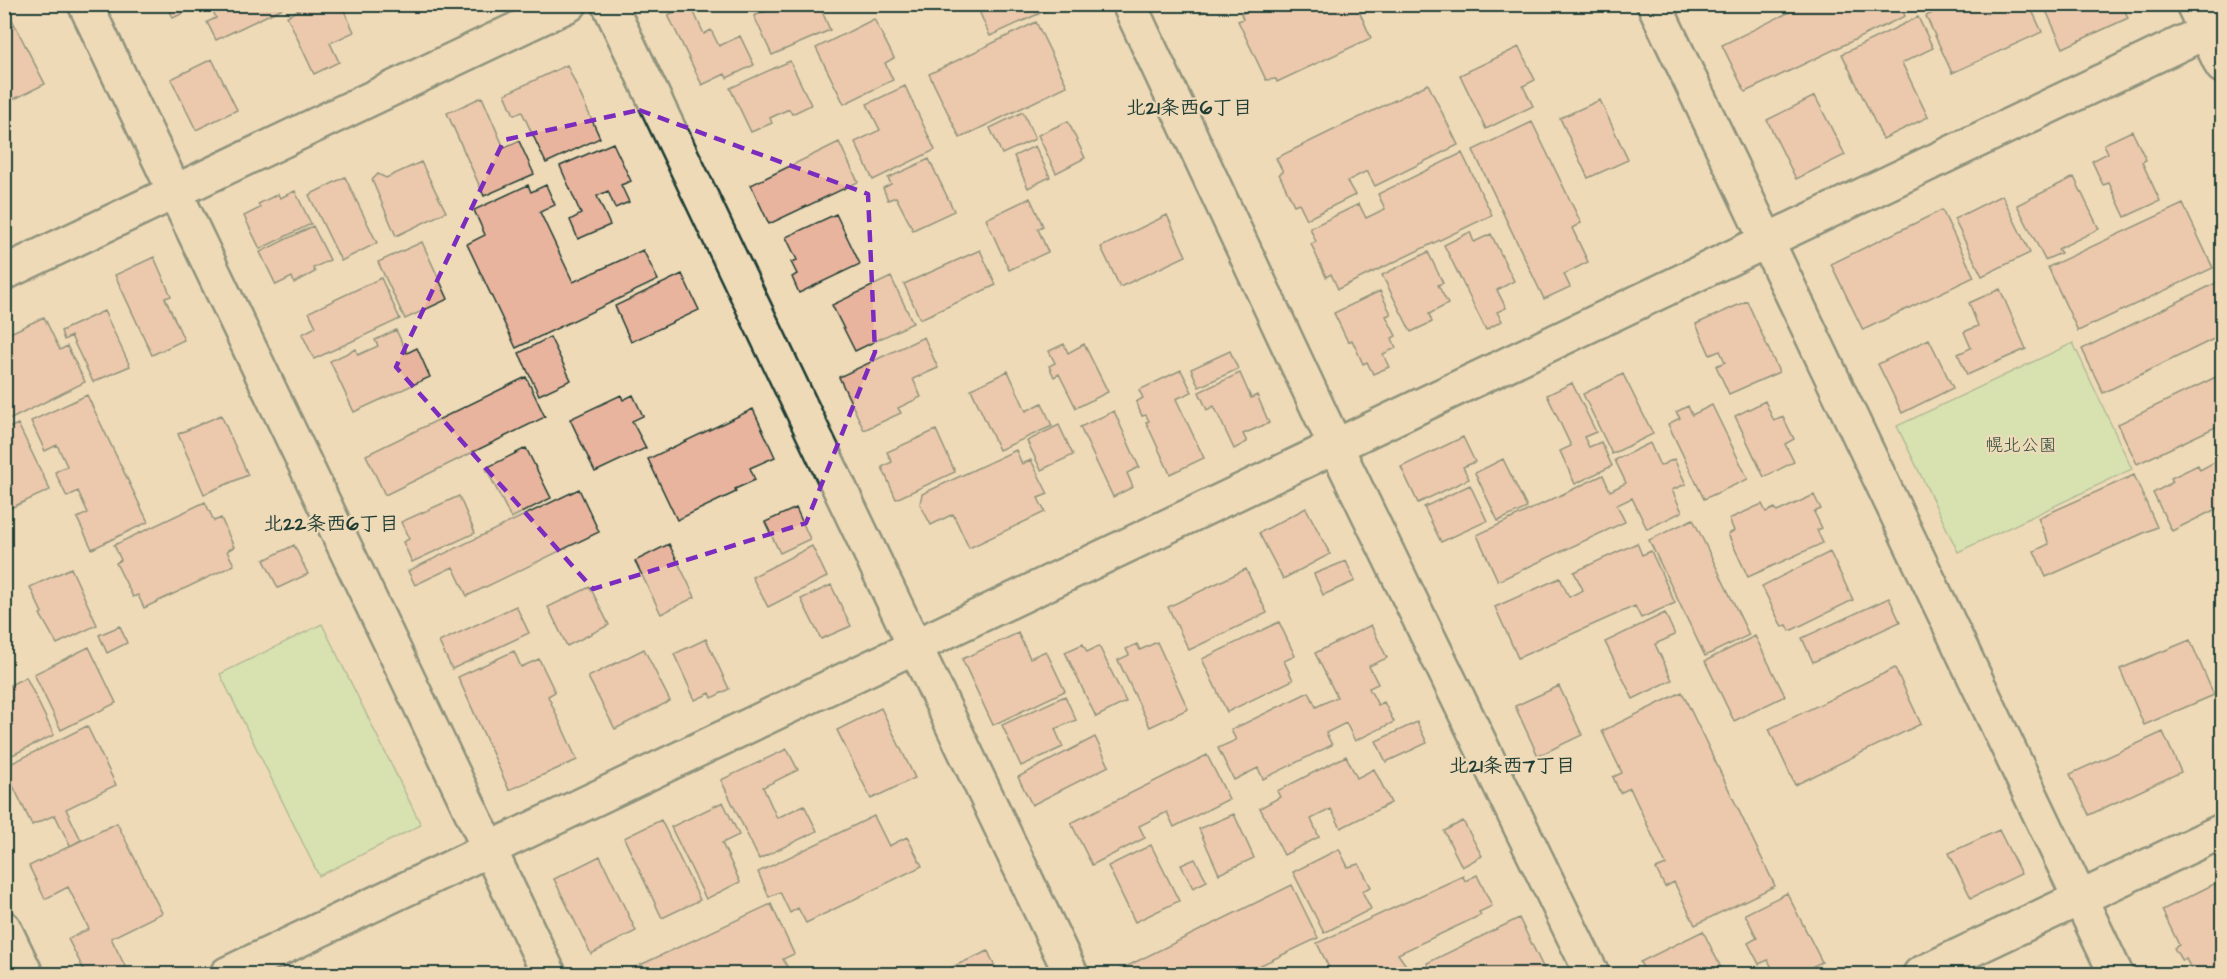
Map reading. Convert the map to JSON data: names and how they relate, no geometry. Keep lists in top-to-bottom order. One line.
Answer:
{"districts":["北21条西6丁目","北22条西6丁目","北21条西7丁目"],"parks":["幌北公園"]}
